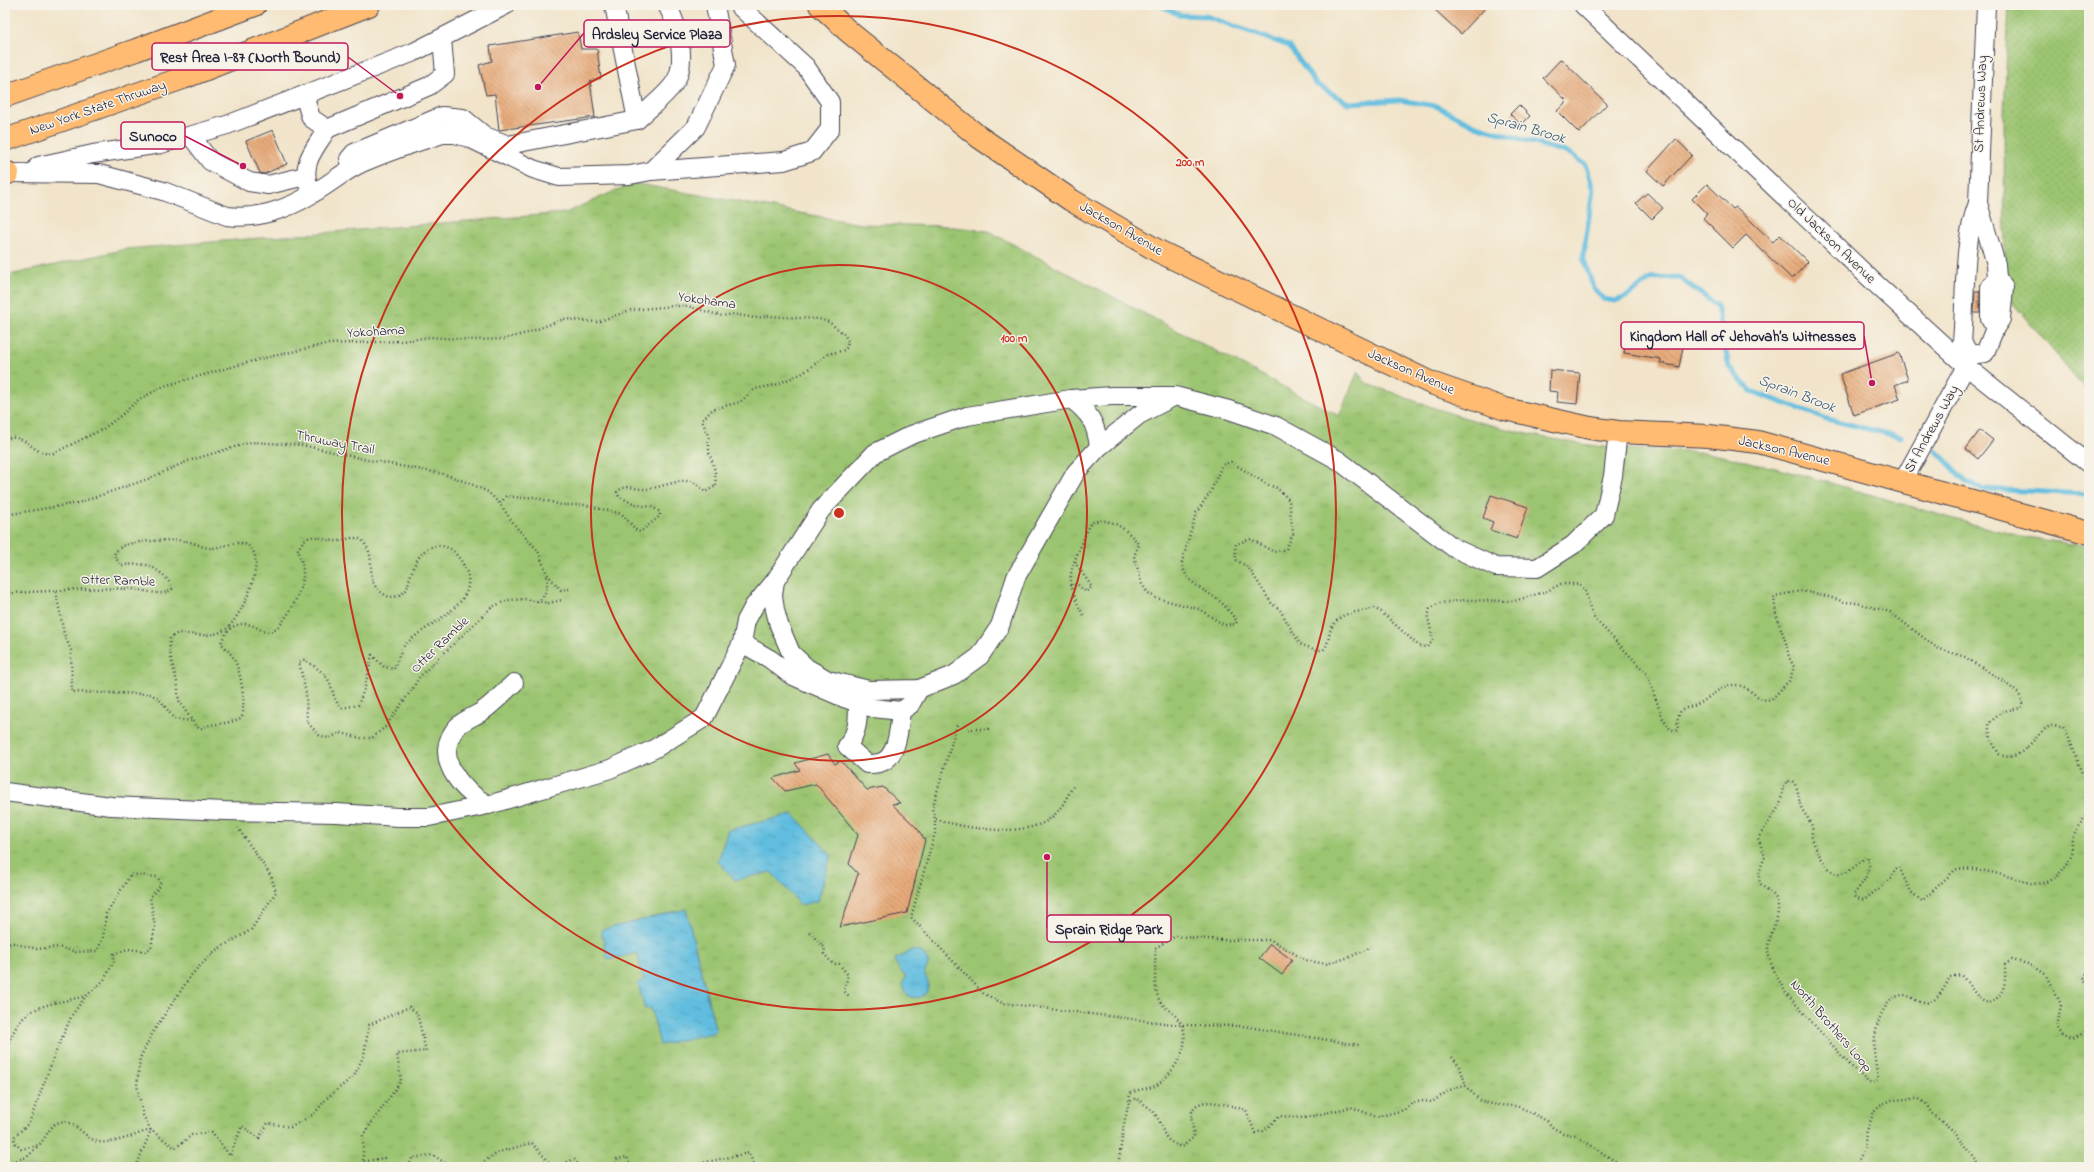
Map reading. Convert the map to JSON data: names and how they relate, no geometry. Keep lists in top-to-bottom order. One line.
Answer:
{"streets":{"main road":["New York State Thruway","Jackson Avenue"],"street":["St Andrews Way","Old Jackson Avenue"],"path":["Yokohama","Thruway Trail","Otter Ramble","North Brothers Loop"]},"crossings":[["St Andrews Way","Jackson Avenue"],["St Andrews Way","Old Jackson Avenue"],["Yokohama","Thruway Trail"]],"water":["Sprain Brook"],"places":["Ardsley Service Plaza","Rest Area I-87 (North Bound)","Sunoco","Kingdom Hall of Jehovah’s Witnesses","Sprain Ridge Park"],"rings":["200 m","100 m"]}
